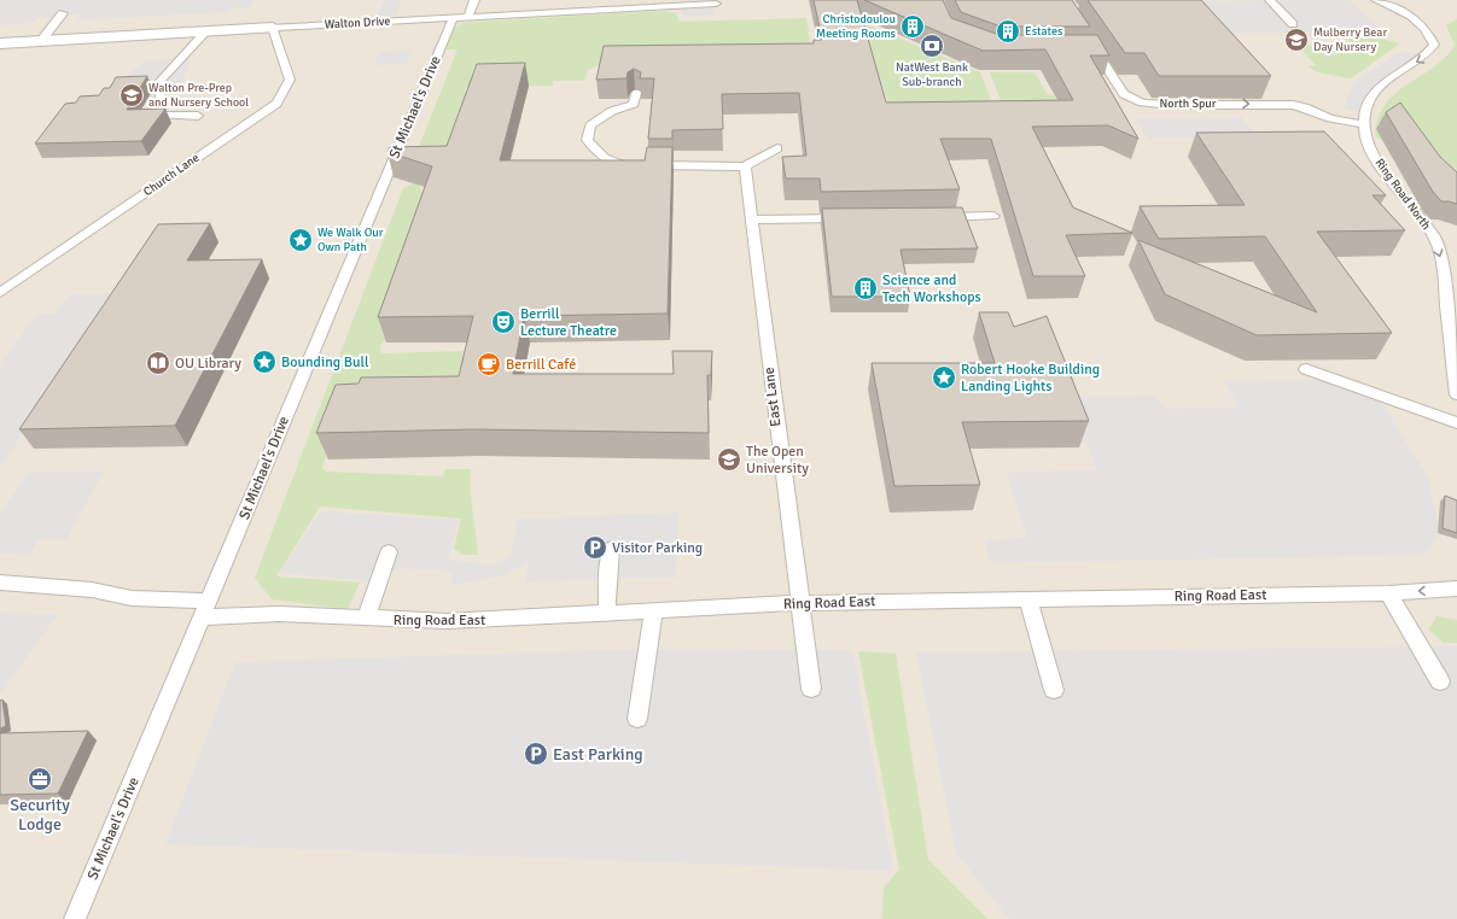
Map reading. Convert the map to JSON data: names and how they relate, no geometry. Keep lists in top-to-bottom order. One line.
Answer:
{"streets":{"street":["Walton Drive"],"lane":["North Spur","St Michael's Drive","Church Lane","Ring Road North","East Lane","Ring Road East"]},"crossings":[["Walton Drive","St Michael's Drive"],["Walton Drive","Church Lane"],["North Spur","Ring Road North"],["St Michael's Drive","Ring Road East"],["East Lane","Ring Road East"]],"one_way":["North Spur","Ring Road North"],"places":{"building":["Christodoulou Meeting Rooms","Estates","Science and Tech Workshops"],"school or university":["Mulberry Bear Day Nursery","Walton Pre-Prep and Nursery School","The Open University"],"bank":["NatWest Bank Sub-branch"],"place":["We Walk Our Own Path","Bounding Bull","Robert Hooke Building Landing Lights"],"theatre":["Berrill Lecture Theatre"],"library":["OU Library"],"cafe":["Berrill Café"],"parking":["Visitor Parking","East Parking"],"office":["Security Lodge"]}}
